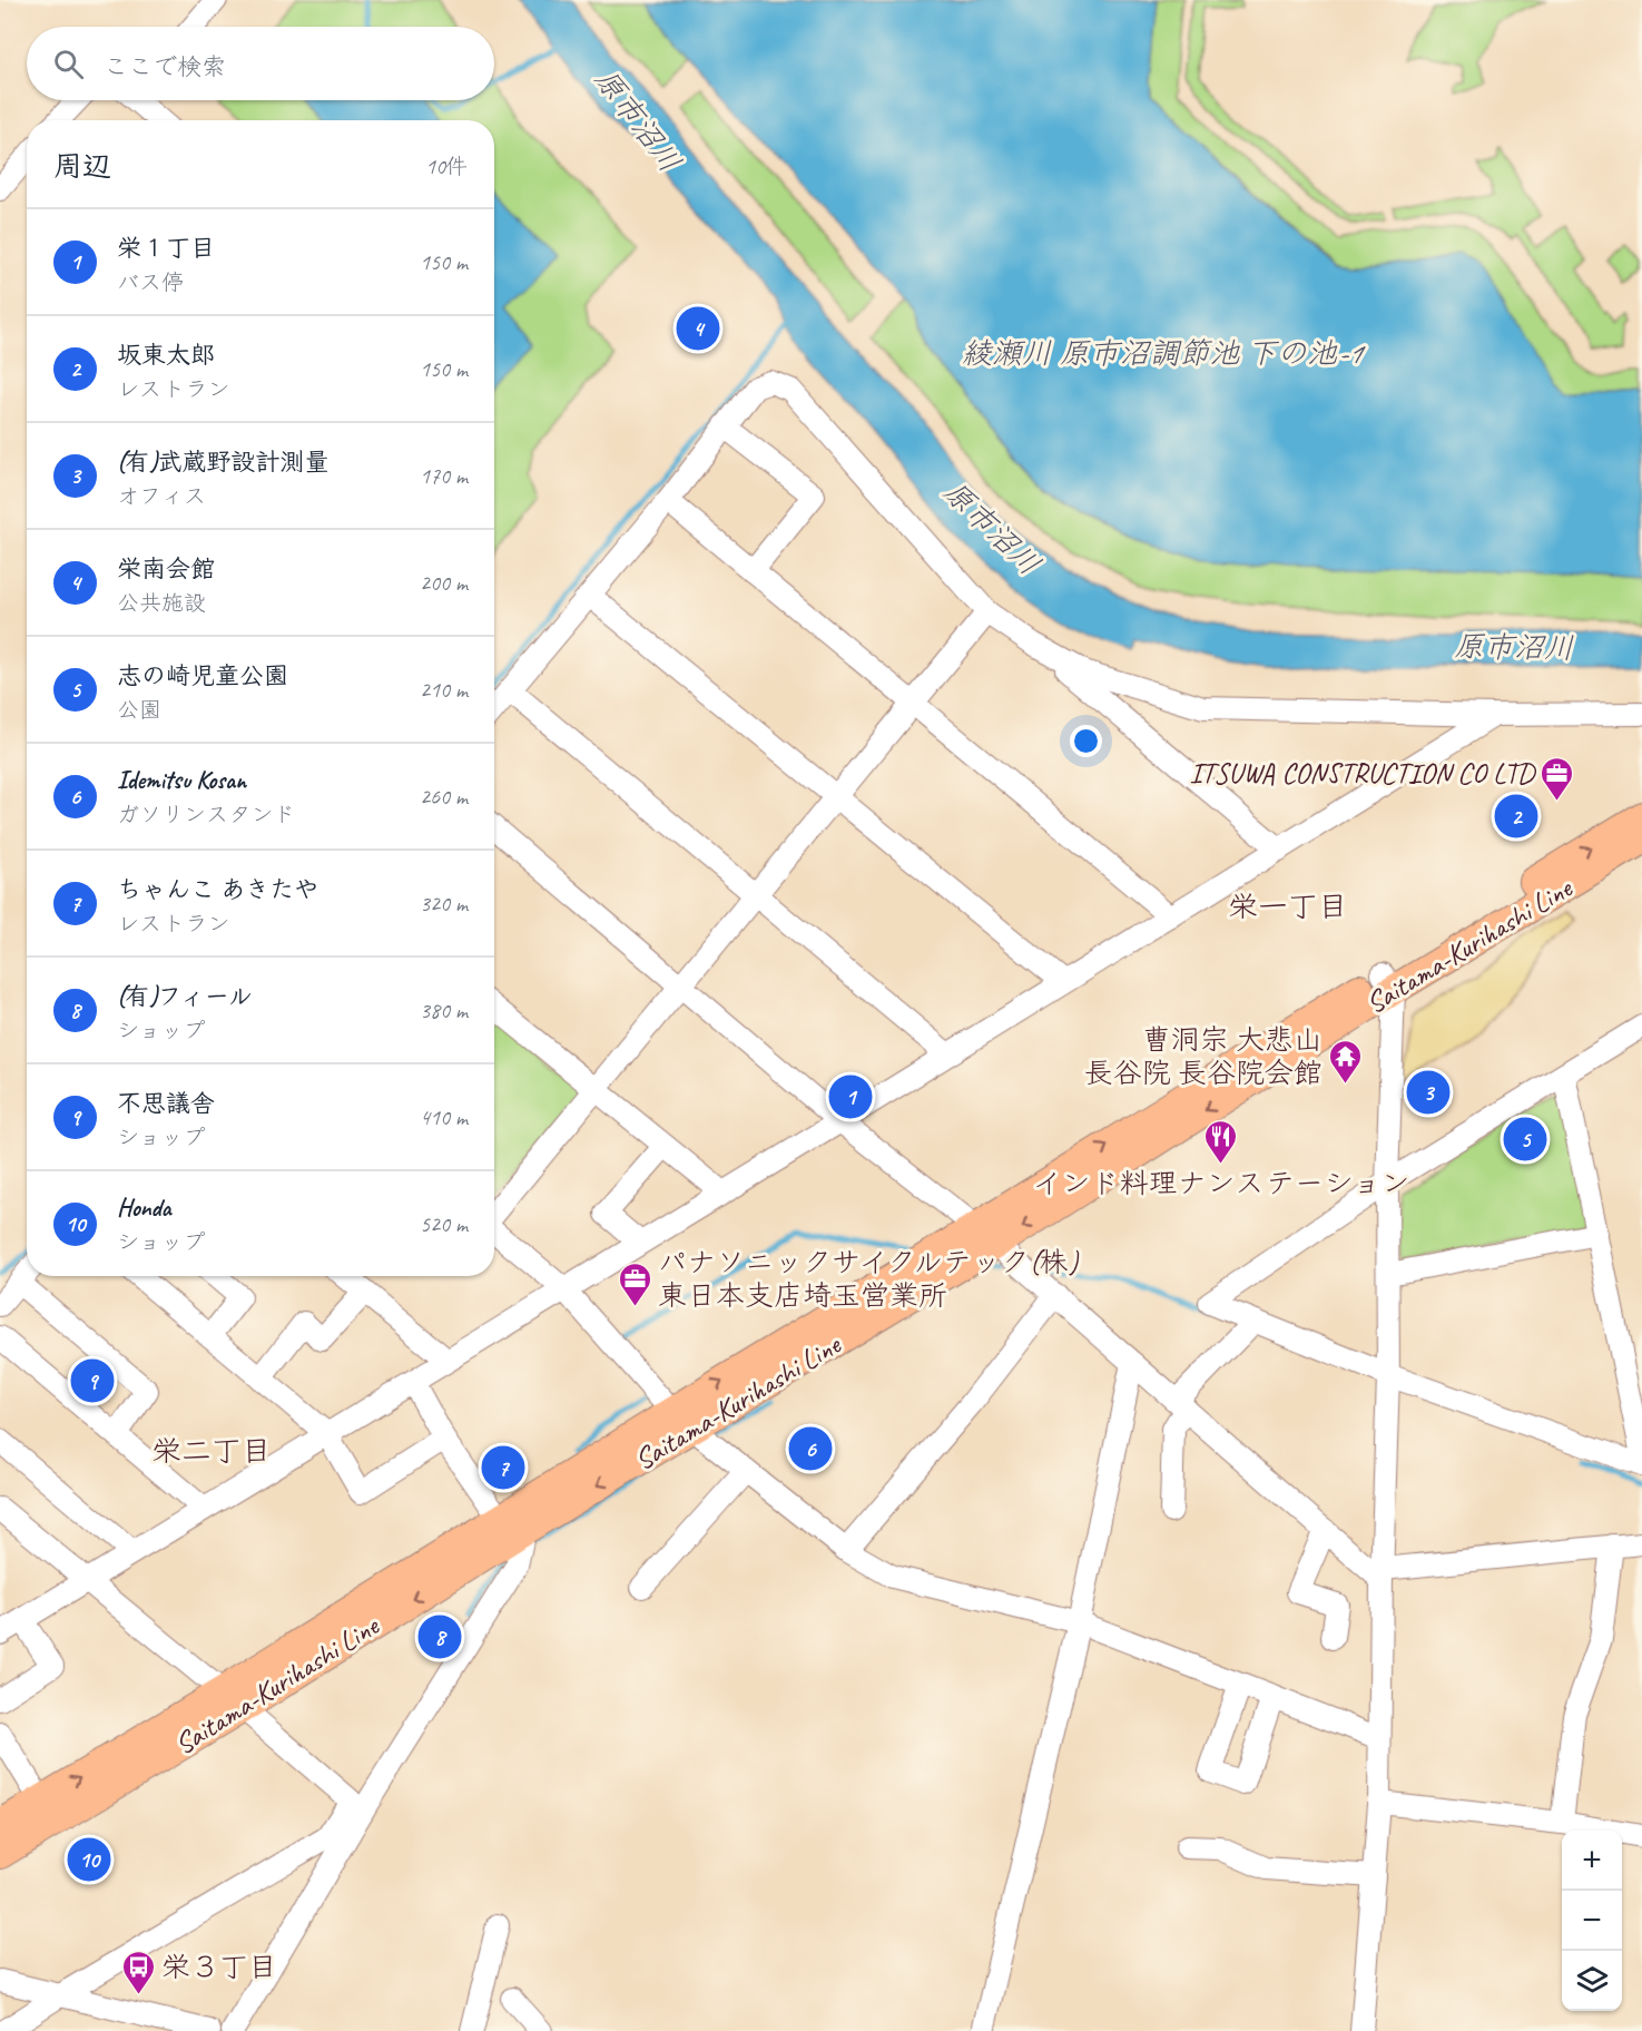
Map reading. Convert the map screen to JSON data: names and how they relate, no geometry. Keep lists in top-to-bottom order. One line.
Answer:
{"streets":{"main road":["Saitama-Kurihashi Line"]},"districts":["栄一丁目","栄二丁目"],"water":["原市沼川","綾瀬川 原市沼調節池 下の池-1"],"places":{"office":["ITSUWA CONSTRUCTION CO LTD","パナソニックサイクルテック(株) 東日本支店埼玉営業所"],"temple":["曹洞宗 大悲山 長谷院 長谷院会館"],"restaurant":["インド料理ナンステーション"],"bus stop":["栄３丁目"]},"page":{"search":"ここで検索","heading":["周辺","10件"],"list":[{"mark":"1","name":"栄１丁目","note":"バス停","value":"150 m"},{"mark":"2","name":"坂東太郎","note":"レストラン","value":"150 m"},{"mark":"3","name":"(有)武蔵野設計測量","note":"オフィス","value":"170 m"},{"mark":"4","name":"栄南会館","note":"公共施設","value":"200 m"},{"mark":"5","name":"志の崎児童公園","note":"公園","value":"210 m"},{"mark":"6","name":"Idemitsu Kosan","note":"ガソリンスタンド","value":"260 m"},{"mark":"7","name":"ちゃんこ あきたや","note":"レストラン","value":"320 m"},{"mark":"8","name":"(有)フィール","note":"ショップ","value":"380 m"},{"mark":"9","name":"不思議舎","note":"ショップ","value":"410 m"},{"mark":"10","name":"Honda","note":"ショップ","value":"520 m"}],"pins":["4","2","3","1","5","9","6","7","8","10"],"map_buttons":["+","−"]}}
